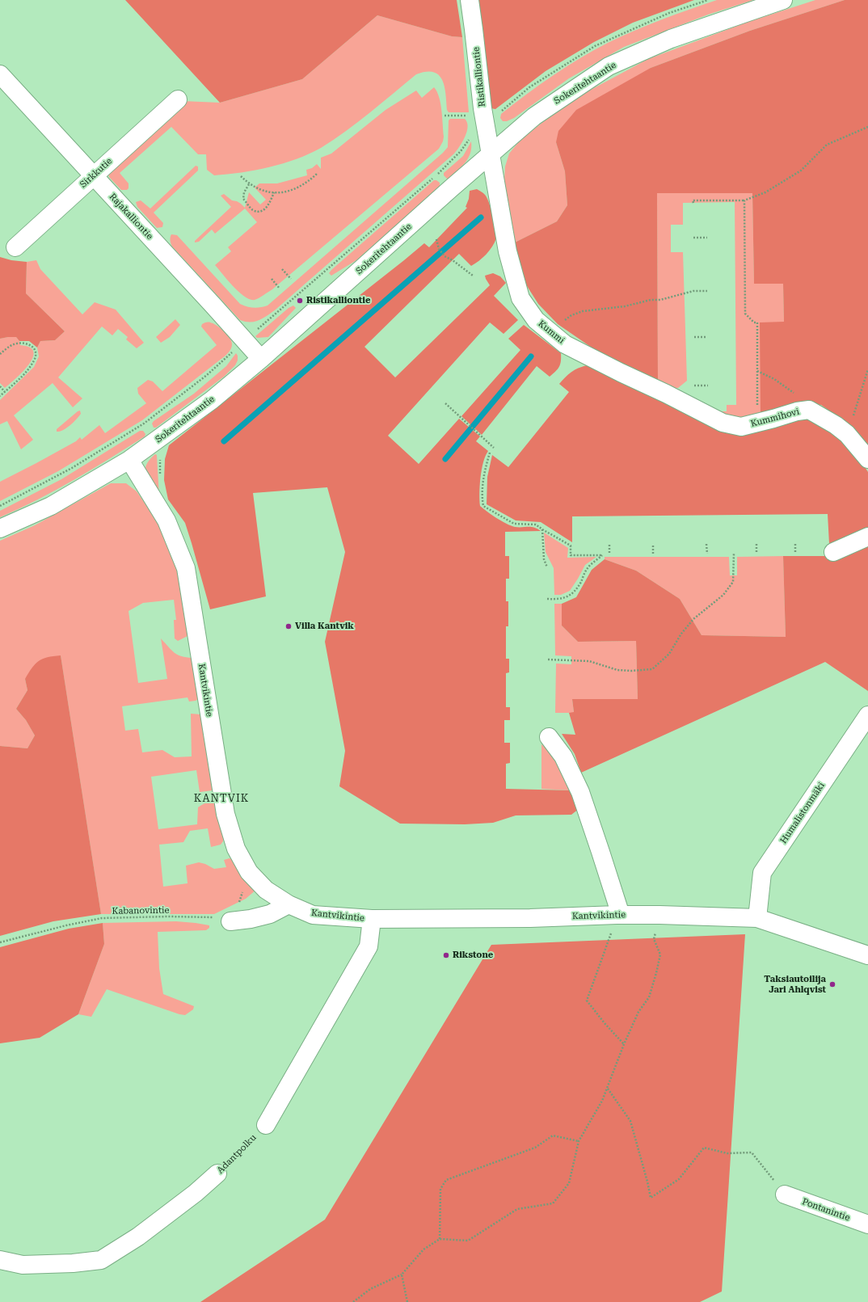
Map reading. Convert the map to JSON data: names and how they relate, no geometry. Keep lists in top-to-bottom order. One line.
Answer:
{"streets":{"street":["Ristikalliontie","Sokeritehtaantie","Sirkkutie","Rajakalliontie","Kummi","Kummihovi","Kantvikintie","Humalistonmäki","Adantpolku","Pontanintie"],"path":["Kabanovintie"]},"crossings":[["Ristikalliontie","Sokeritehtaantie"],["Ristikalliontie","Kummi"],["Sokeritehtaantie","Rajakalliontie"],["Sokeritehtaantie","Kummi"],["Sokeritehtaantie","Kantvikintie"],["Sirkkutie","Rajakalliontie"],["Kummi","Kummihovi"],["Kantvikintie","Humalistonmäki"]],"districts":["KANTVIK"],"places":["Ristikalliontie","Villa Kantvik","Rikstone","Taksiautoilija Jari Ahlqvist"]}
